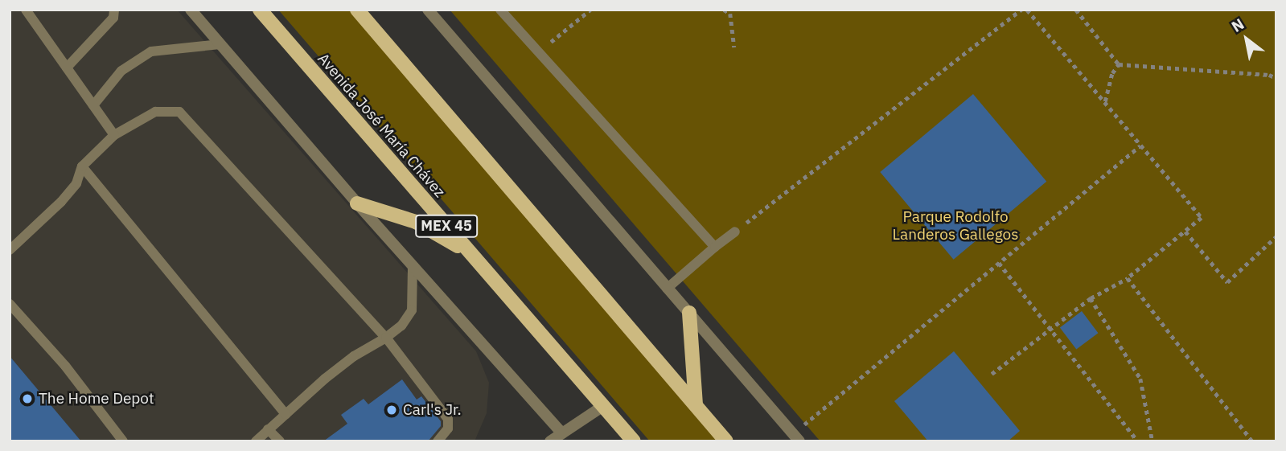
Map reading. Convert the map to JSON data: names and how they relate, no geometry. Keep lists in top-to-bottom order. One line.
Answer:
{"streets":{"main road":["Avenida José María Chávez","MEX 45"]},"parks":["Parque Rodolfo Landeros Gallegos"],"places":["The Home Depot","Carl's Jr."],"north":"top left"}
